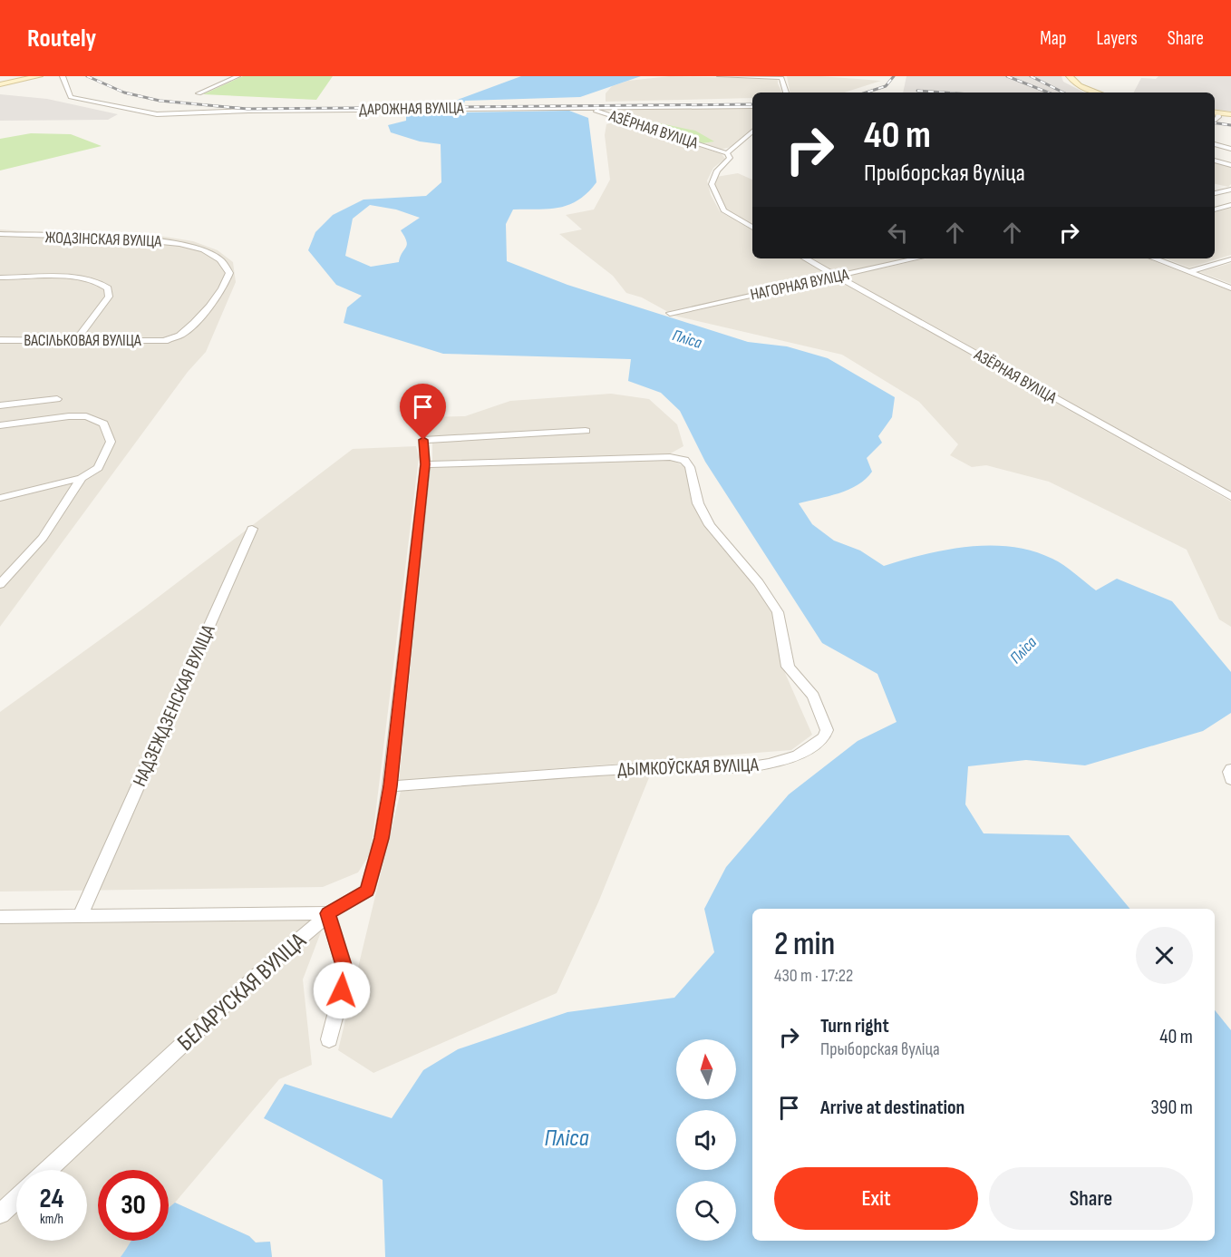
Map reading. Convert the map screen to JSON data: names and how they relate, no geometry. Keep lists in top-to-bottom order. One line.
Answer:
{"streets":{"street":["ДАРОЖНАЯ ВУЛІЦА","АЗЁРНАЯ ВУЛІЦА","ЖОДЗІНСКАЯ ВУЛІЦА","НАГОРНАЯ ВУЛІЦА","ВАСІЛЬКОВАЯ ВУЛІЦА","НАДЗЕЖДЗЕНСКАЯ ВУЛІЦА","ДЫМКОЎСКАЯ ВУЛІЦА","БЕЛАРУСКАЯ ВУЛІЦА"]},"crossings":[["ДАРОЖНАЯ ВУЛІЦА","АЗЁРНАЯ ВУЛІЦА"],["АЗЁРНАЯ ВУЛІЦА","НАГОРНАЯ ВУЛІЦА"],["ЖОДЗІНСКАЯ ВУЛІЦА","ВАСІЛЬКОВАЯ ВУЛІЦА"],["НАДЗЕЖДЗЕНСКАЯ ВУЛІЦА","БЕЛАРУСКАЯ ВУЛІЦА"]],"water":["Пліса"],"north":"top","page":{"header":"Routely","nav":["Map","Layers","Share"],"turn":["40 m","Прыборская вуліца"],"heading":["2 min","430 m · 17:22"],"list":[{"name":"Turn right","note":"Прыборская вуліца","value":"40 m"},{"name":"Arrive at destination","value":"390 m"}],"buttons":["Exit","Share"],"speed":"24 km/h","limit":"30"}}
